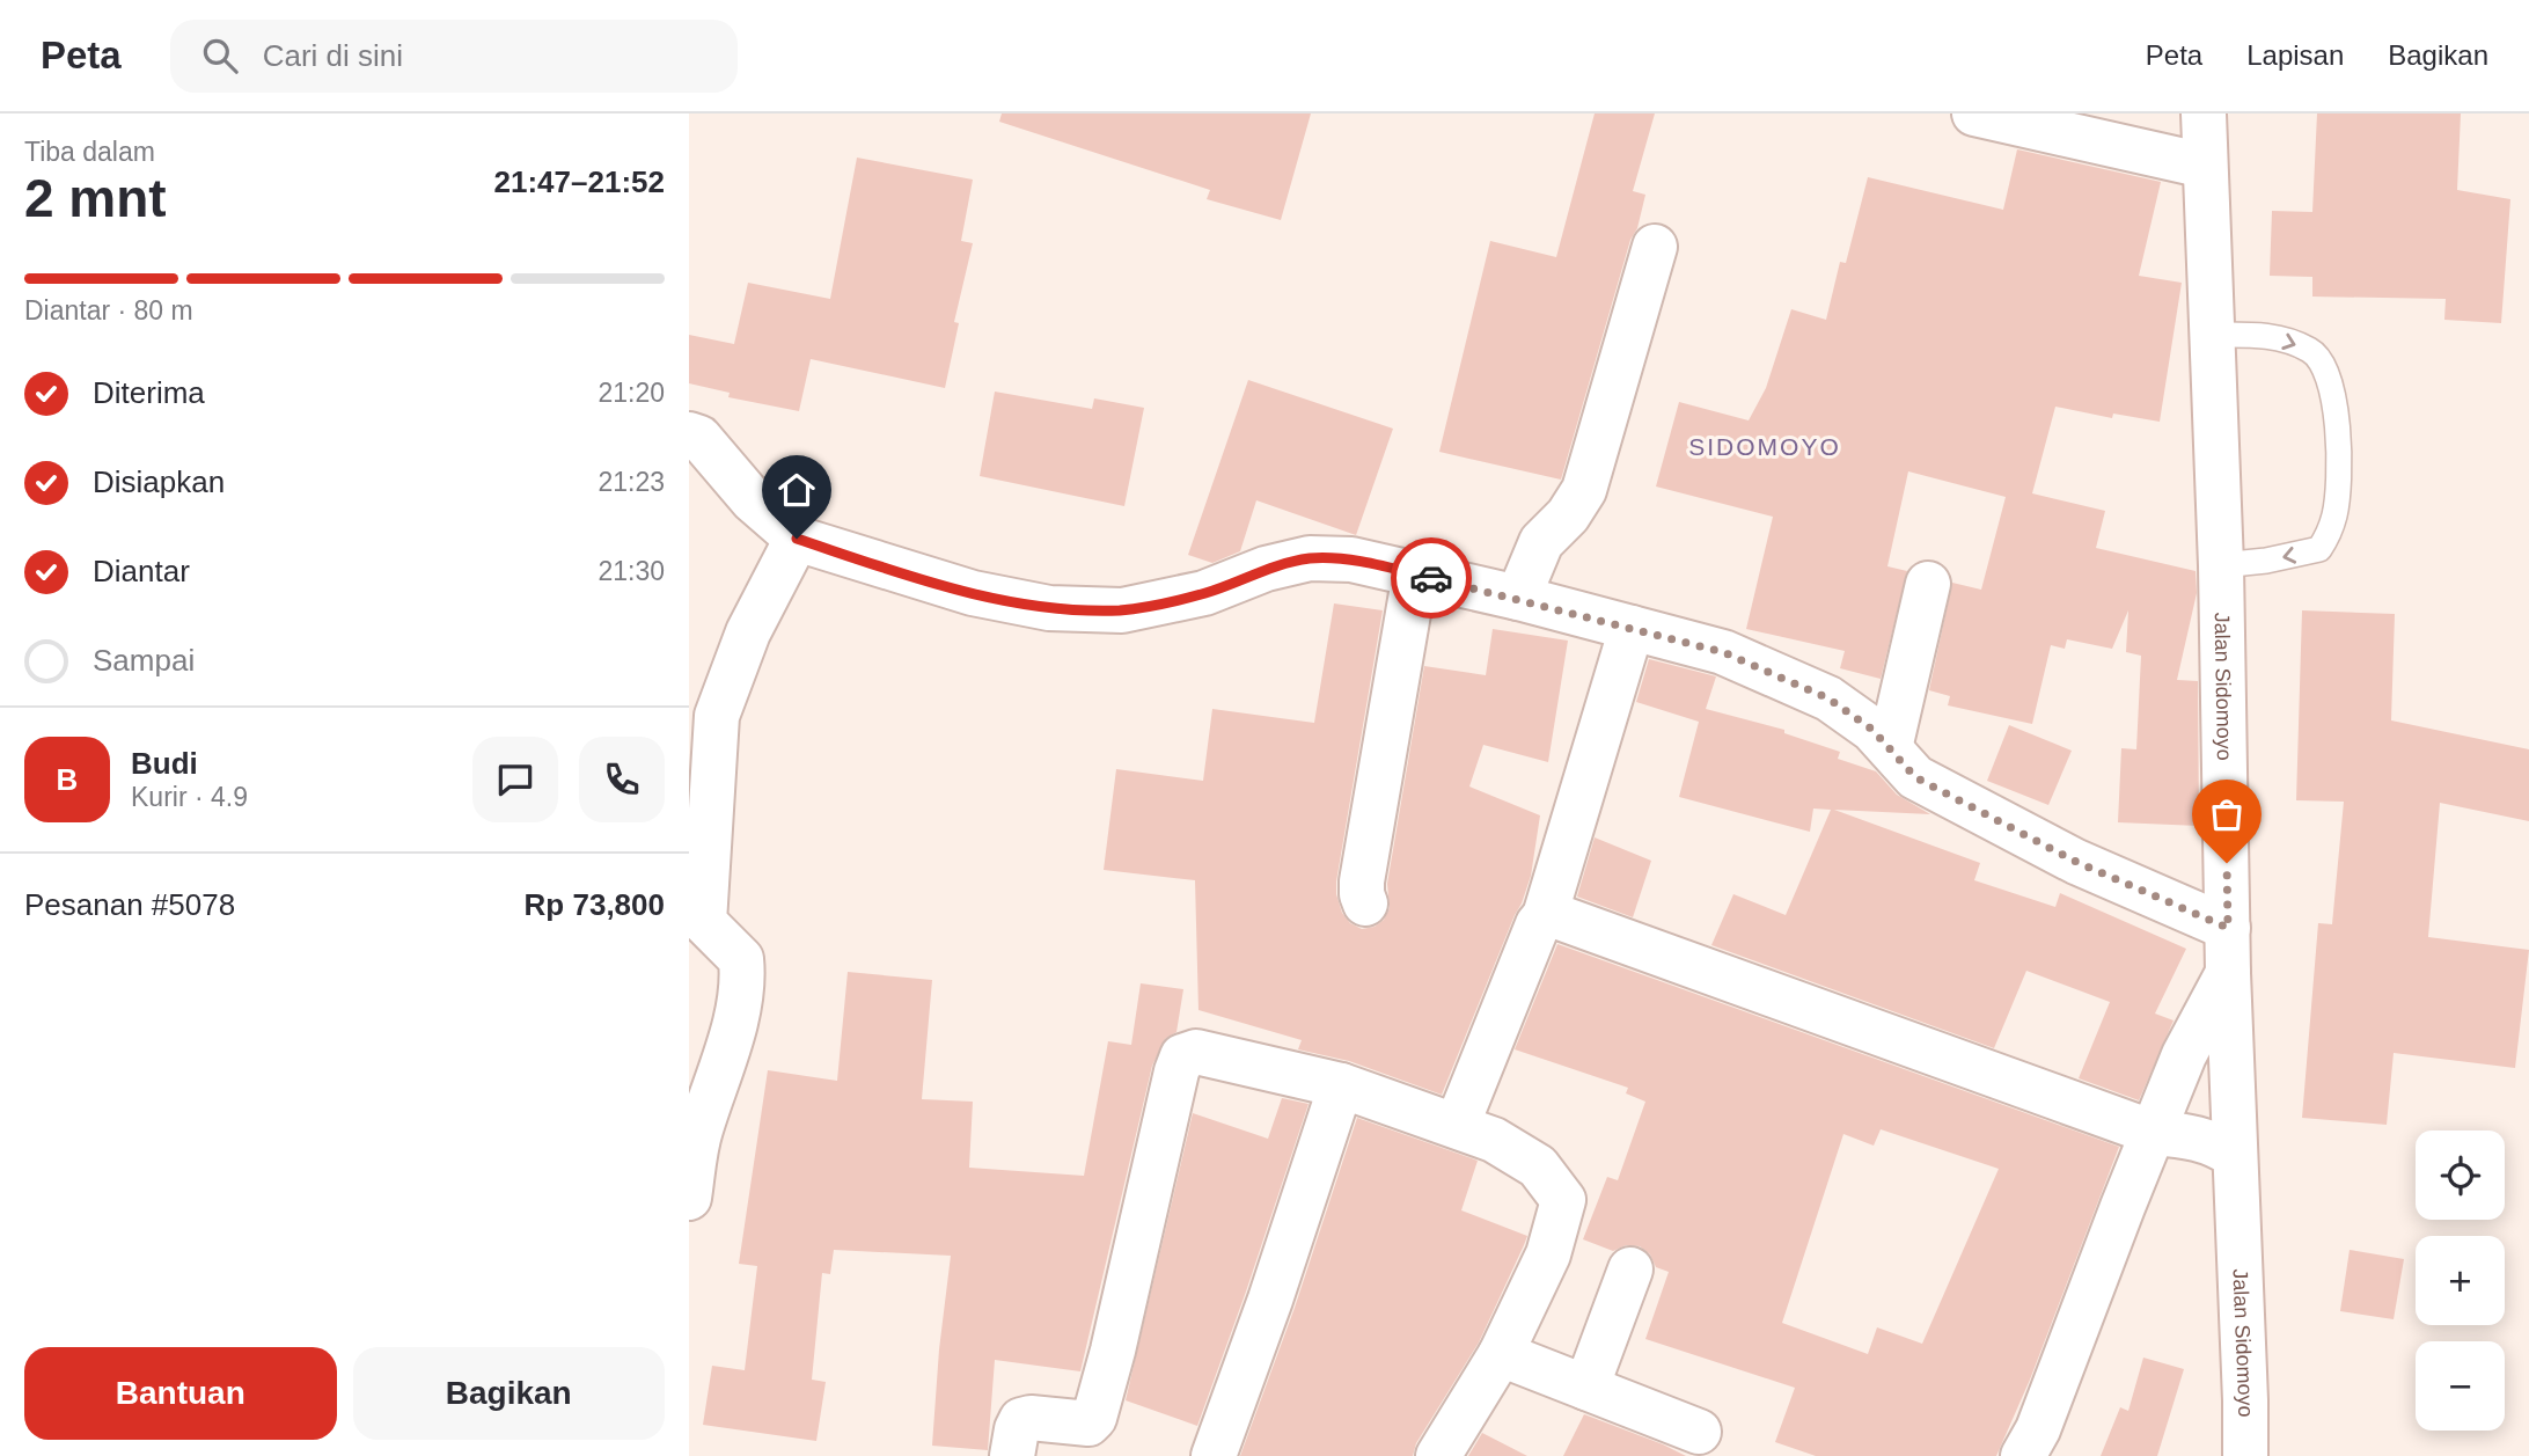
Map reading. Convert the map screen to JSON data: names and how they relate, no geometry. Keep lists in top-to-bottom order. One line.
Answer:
{"streets":{"street":["Jalan Sidomoyo"]},"districts":["SIDOMOYO"],"page":{"header":"Peta","search":"Cari di sini","nav":["Peta","Lapisan","Bagikan"],"heading":["2 mnt","Tiba dalam","21:47–21:52"],"panel":["Budi","Kurir · 4.9","Pesanan #5078","Rp 73,800"],"bar":"Diantar · 80 m","list":[["Diterima","21:20"],["Disiapkan","21:23"],["Diantar","21:30"],"Sampai"],"round":"B","map_buttons":["+","−"],"buttons":["Bantuan","Bagikan"]}}
